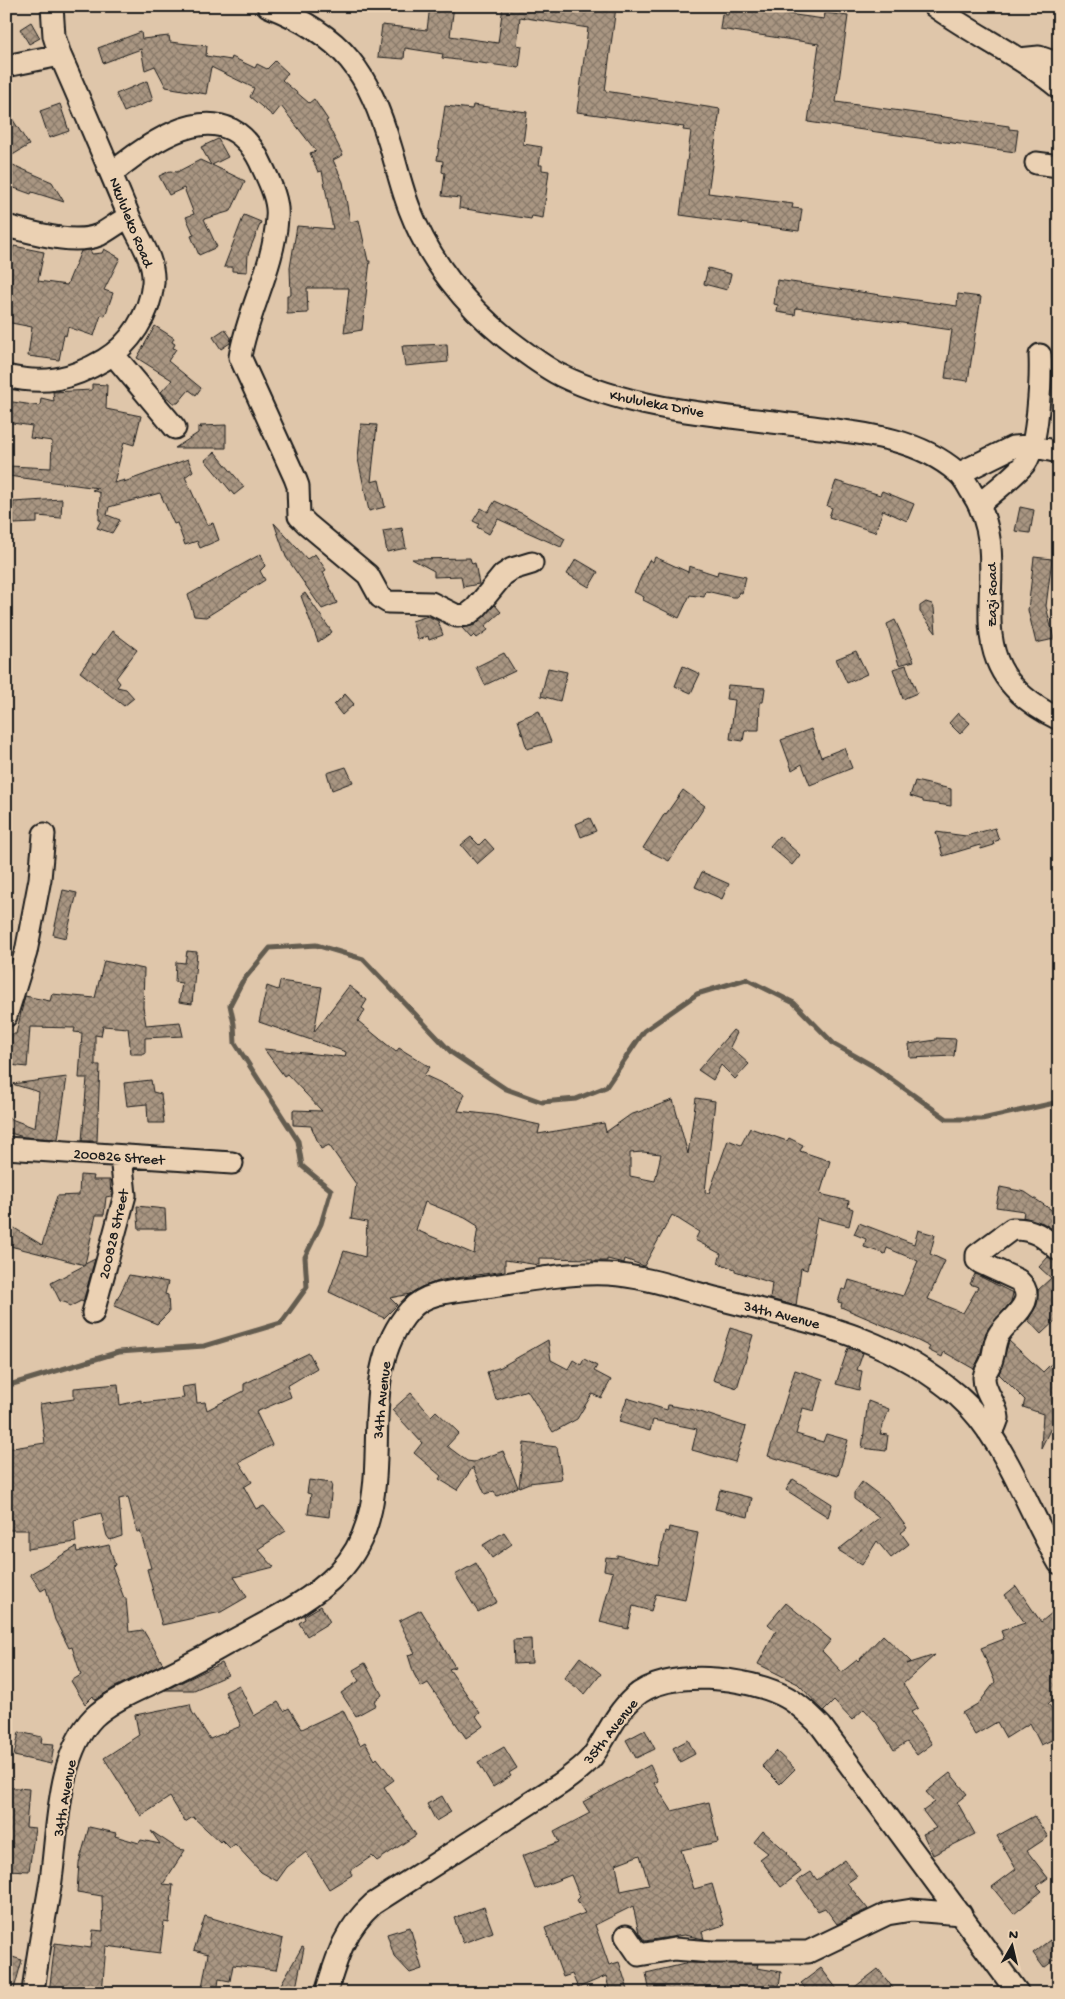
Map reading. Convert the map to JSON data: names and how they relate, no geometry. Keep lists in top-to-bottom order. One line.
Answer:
{"streets":{"street":["Nkululeko Road","Khululeka Drive","Zazi Road","200826 Street","200828 Street","34th Avenue","35th Avenue"]},"crossings":[["Khululeka Drive","Zazi Road"],["200826 Street","200828 Street"]],"north":"top"}
